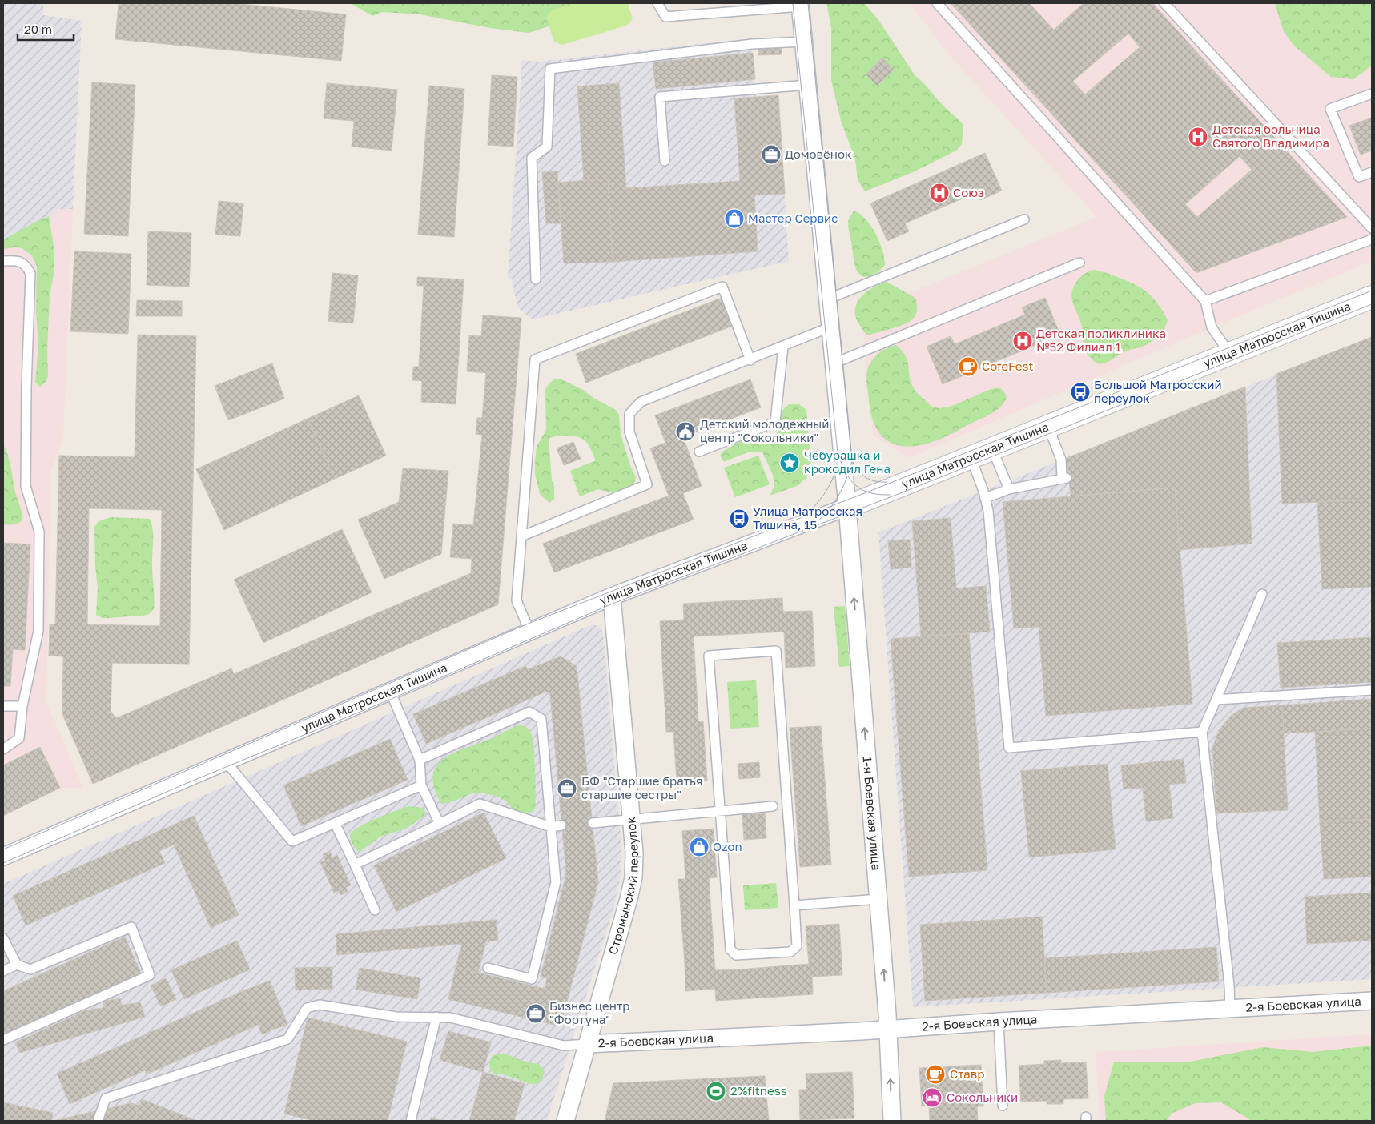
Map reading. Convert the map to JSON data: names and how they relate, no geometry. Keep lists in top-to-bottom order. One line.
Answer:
{"streets":{"street":["улица Матросская Тишина","1-я Боевская улица","Стромынский переулок","2-я Боевская улица"]},"crossings":[["улица Матросская Тишина","1-я Боевская улица"],["улица Матросская Тишина","Стромынский переулок"],["1-я Боевская улица","2-я Боевская улица"],["Стромынский переулок","2-я Боевская улица"]],"one_way":["1-я Боевская улица"],"places":{"hospital":["Детская больница Святого Владимира","Союз","Детская поликлиника №52 Филиал 1"],"office":["Домовёнок","БФ \"Старшие братья старшие сестры\"","Бизнес центр \"Фортуна\""],"shop":["Мастер Сервис","Ozon"],"cafe":["CofeFest","Ставр"],"bus stop":["Большой Матросский переулок","Улица Матросская Тишина, 15"],"public building":["Детский молодежный центр \"Сокольники\""],"place":["Чебурашка и крокодил Гена"],"sports":["2%fitness"],"hotel":["Сокольники"]},"scale_bar":"20 m"}
